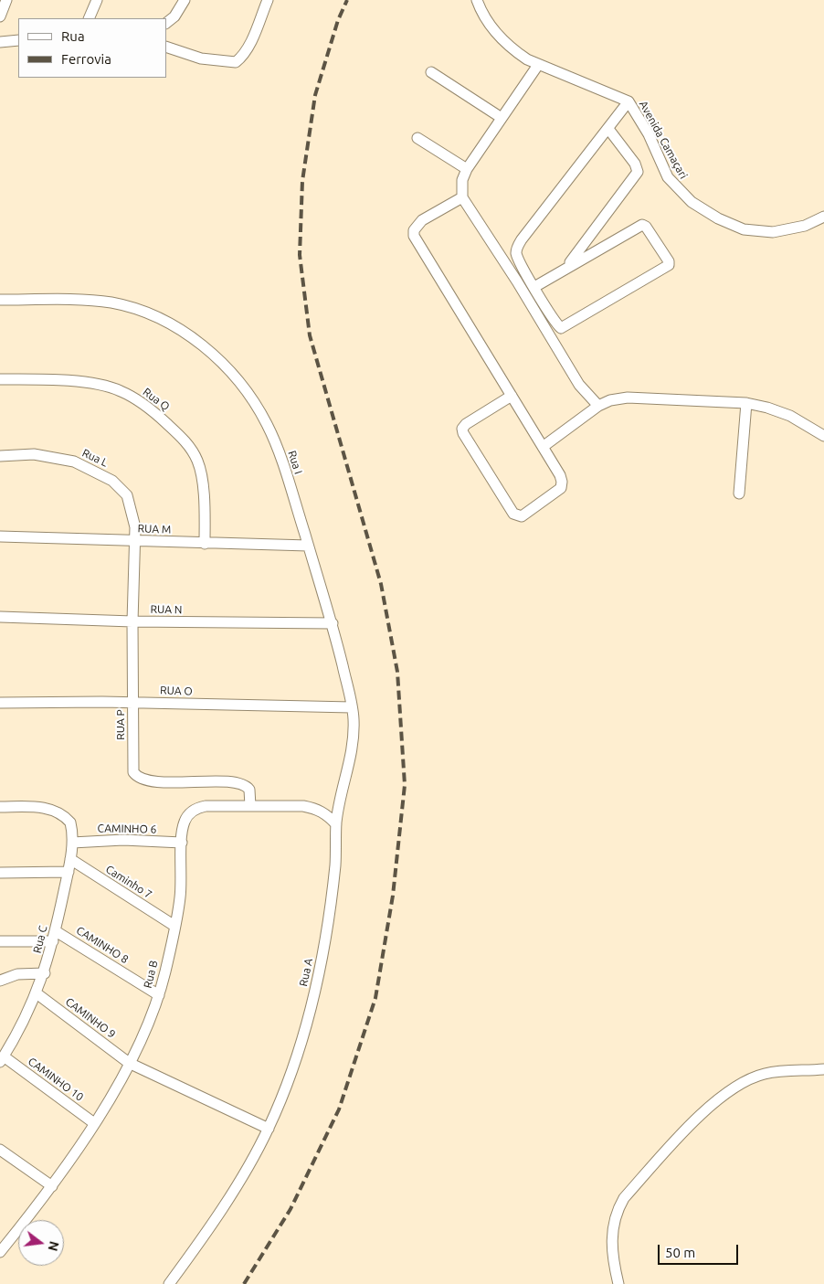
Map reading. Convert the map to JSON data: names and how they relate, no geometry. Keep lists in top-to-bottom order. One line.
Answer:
{"streets":{"street":["Avenida Camaçari","Rua Q","Rua L","Rua I","RUA M","RUA N","RUA O","RUA P","CAMINHO 6","Caminho 7","Rua C","CAMINHO 8","Rua A","Rua B","CAMINHO 9","CAMINHO 10"]},"crossings":[["Rua Q","RUA M"],["Rua L","RUA M"],["Rua L","RUA P"],["Rua I","RUA M"],["Rua I","RUA N"],["Rua I","RUA O"],["Rua I","Rua A"],["Rua I","Rua B"],["RUA M","RUA P"],["RUA N","RUA P"],["RUA O","RUA P"],["RUA P","Rua B"],["CAMINHO 6","Rua C"],["CAMINHO 6","Rua B"],["Caminho 7","Rua C"],["Caminho 7","Rua B"],["Rua C","CAMINHO 8"],["Rua C","CAMINHO 9"],["Rua C","CAMINHO 10"],["CAMINHO 8","Rua B"],["Rua A","Rua B"],["Rua B","CAMINHO 9"],["Rua B","CAMINHO 10"]],"legend":["Rua","Ferrovia"],"scale_bar":"50 m","north":"right"}
